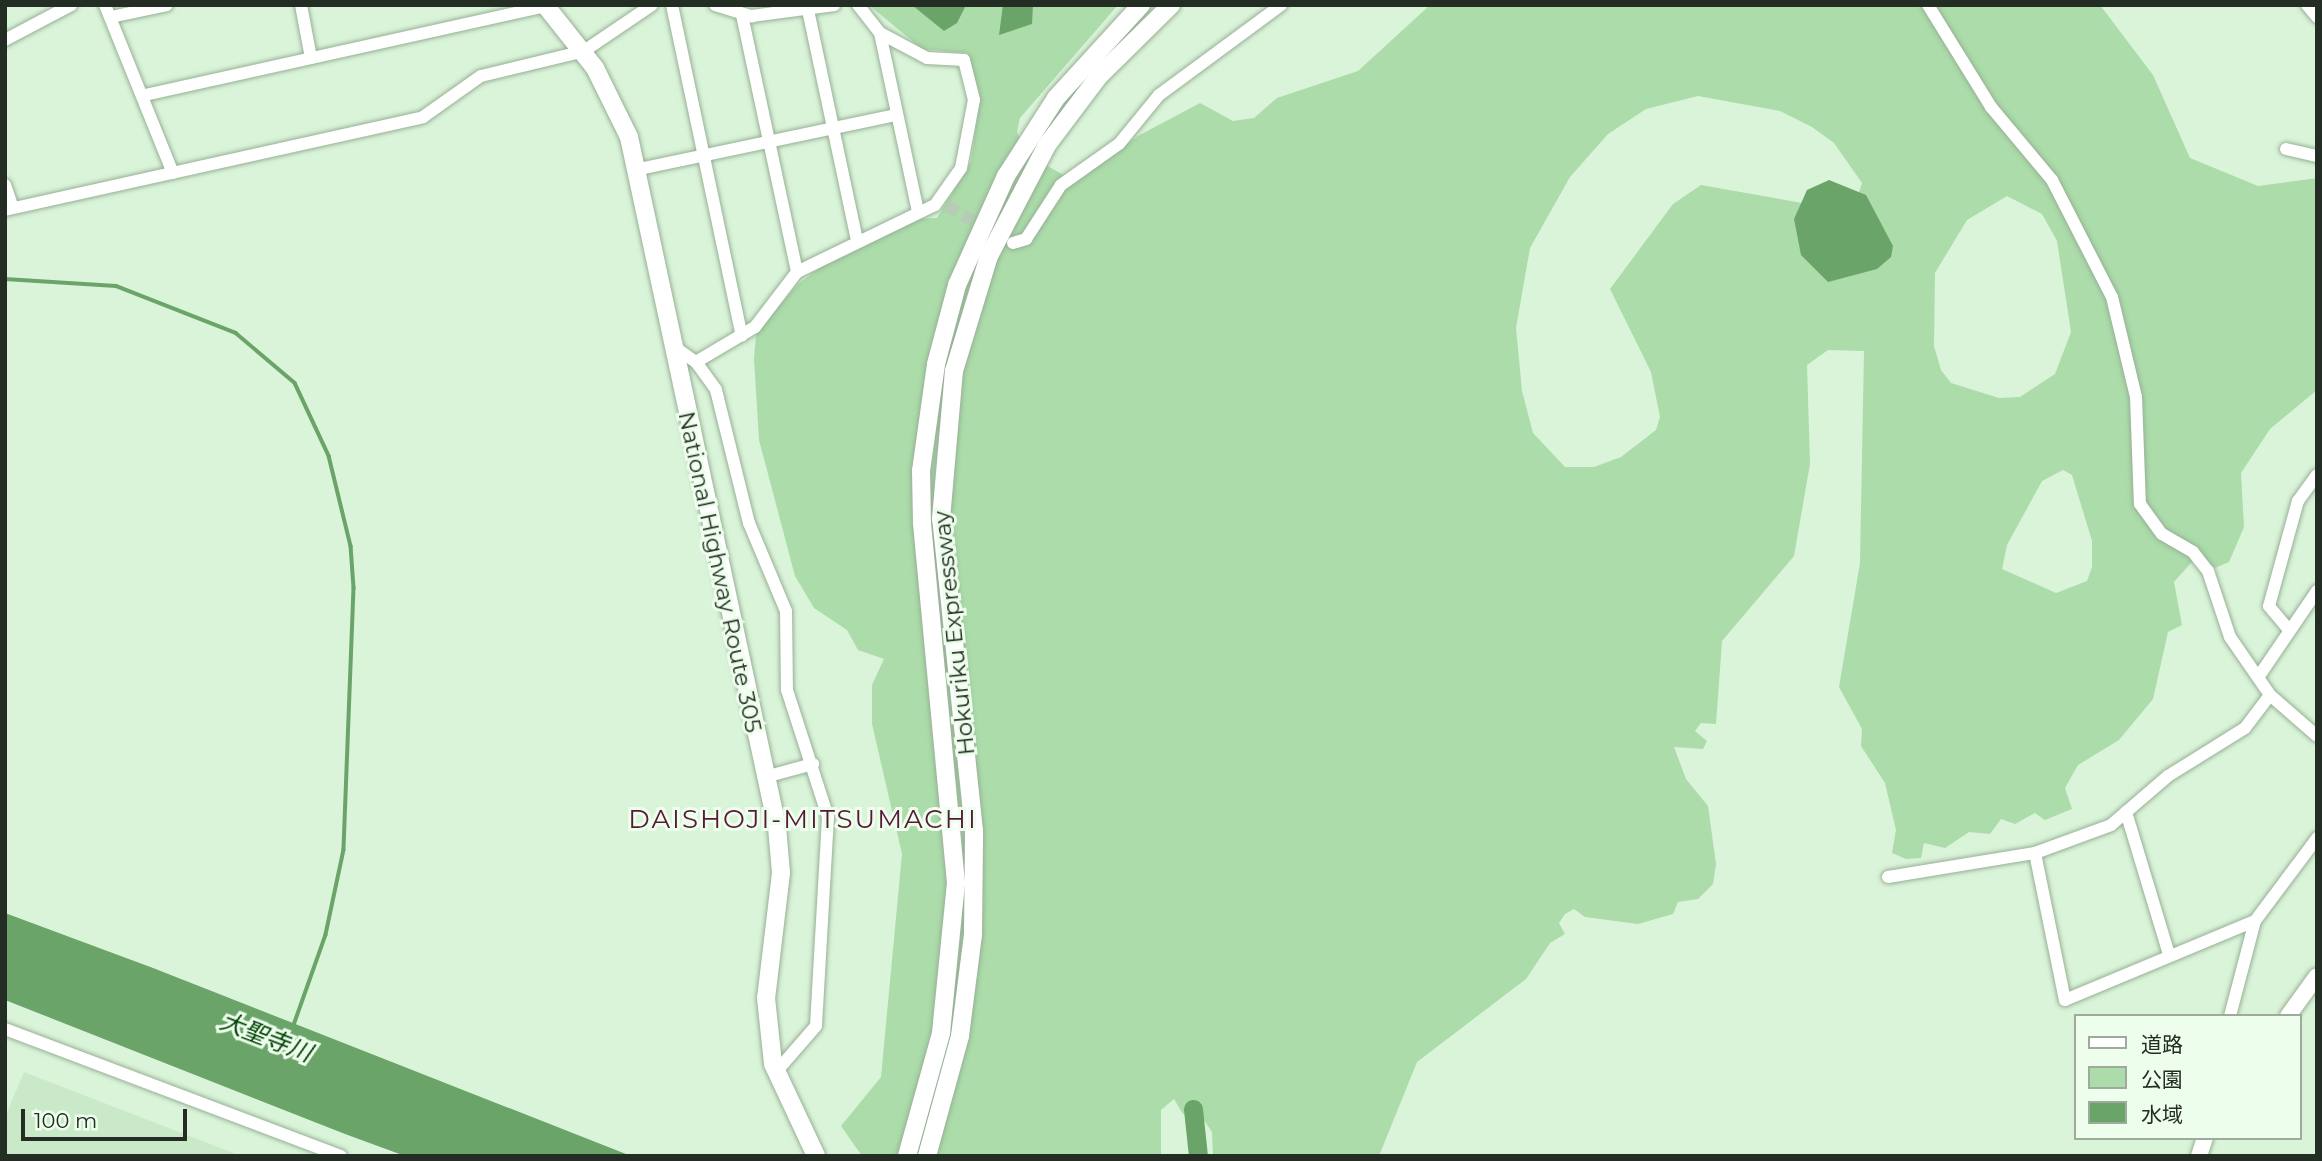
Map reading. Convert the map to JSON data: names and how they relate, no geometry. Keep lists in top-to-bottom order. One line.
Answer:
{"streets":{"highway":["National Highway Route 305","Hokuriku Expressway"]},"districts":["DAISHOJI-MITSUMACHI"],"water":["大聖寺川"],"legend":["道路","公園","水域"],"scale_bar":"100 m"}
